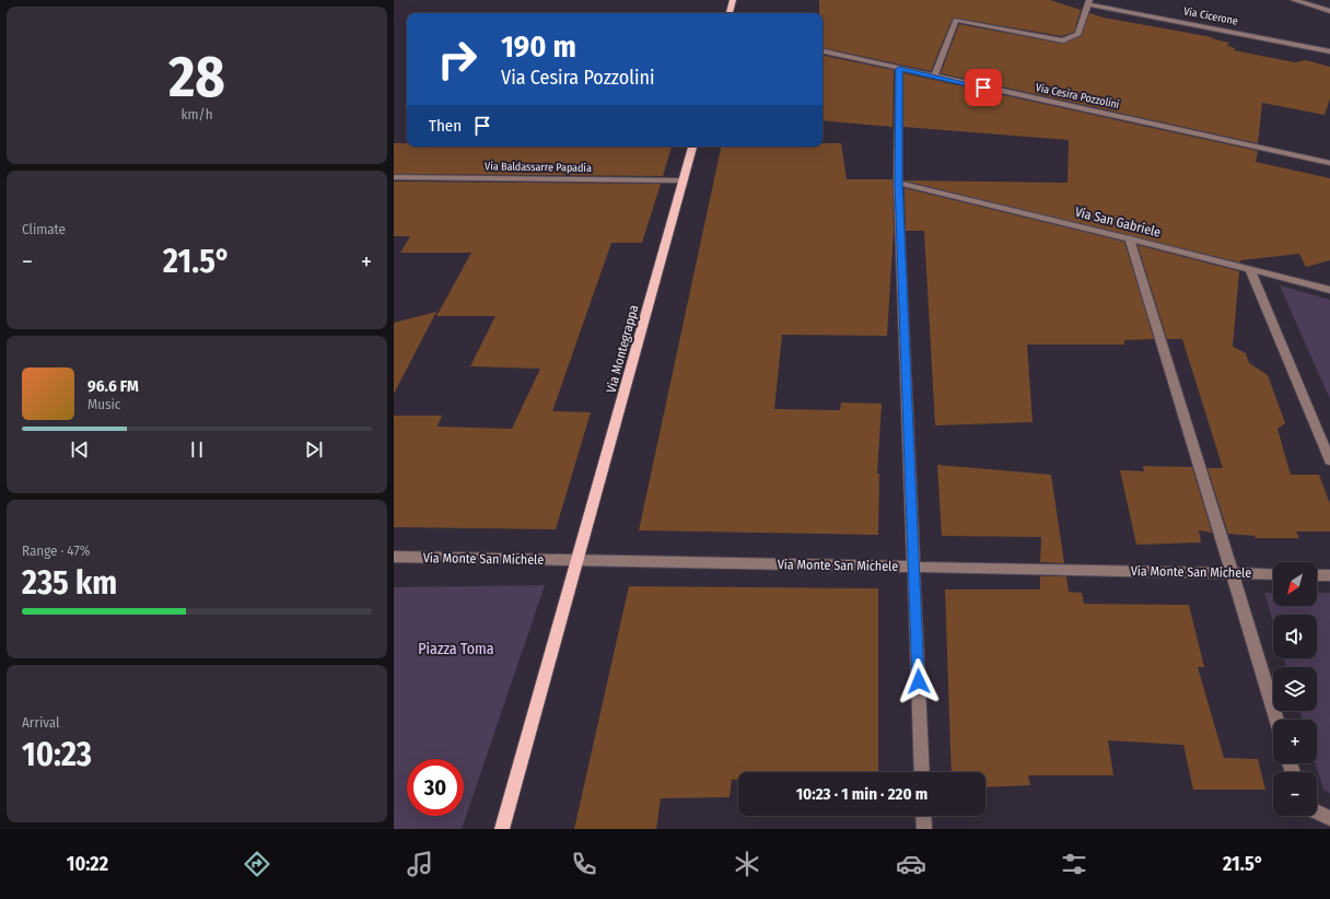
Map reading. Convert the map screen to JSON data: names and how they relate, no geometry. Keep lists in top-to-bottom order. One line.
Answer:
{"streets":{"main road":["Via Montegrappa"],"street":["Via Cicerone","Via Cesira Pozzolini","Via Baldassarre Papadia","Via San Gabriele","Via Monte San Michele"]},"crossings":[["Via Baldassarre Papadia","Via Montegrappa"],["Via Montegrappa","Via Monte San Michele"]],"parks":["Piazza Toma"],"north":"bottom left","page":{"tile":[["28","km/h"],"Climate",["Range · 47%","235 km"],["Arrival","10:23"]],"turn":["190 m","Via Cesira Pozzolini"],"then":"Then","heat":["−","21.5°","+"],"song":["96.6 FM","Music"],"map_buttons":["+","−"],"limit":"30","trip":"10:23 · 1 min · 220 m","tabs":["10:22","21.5°"]}}
